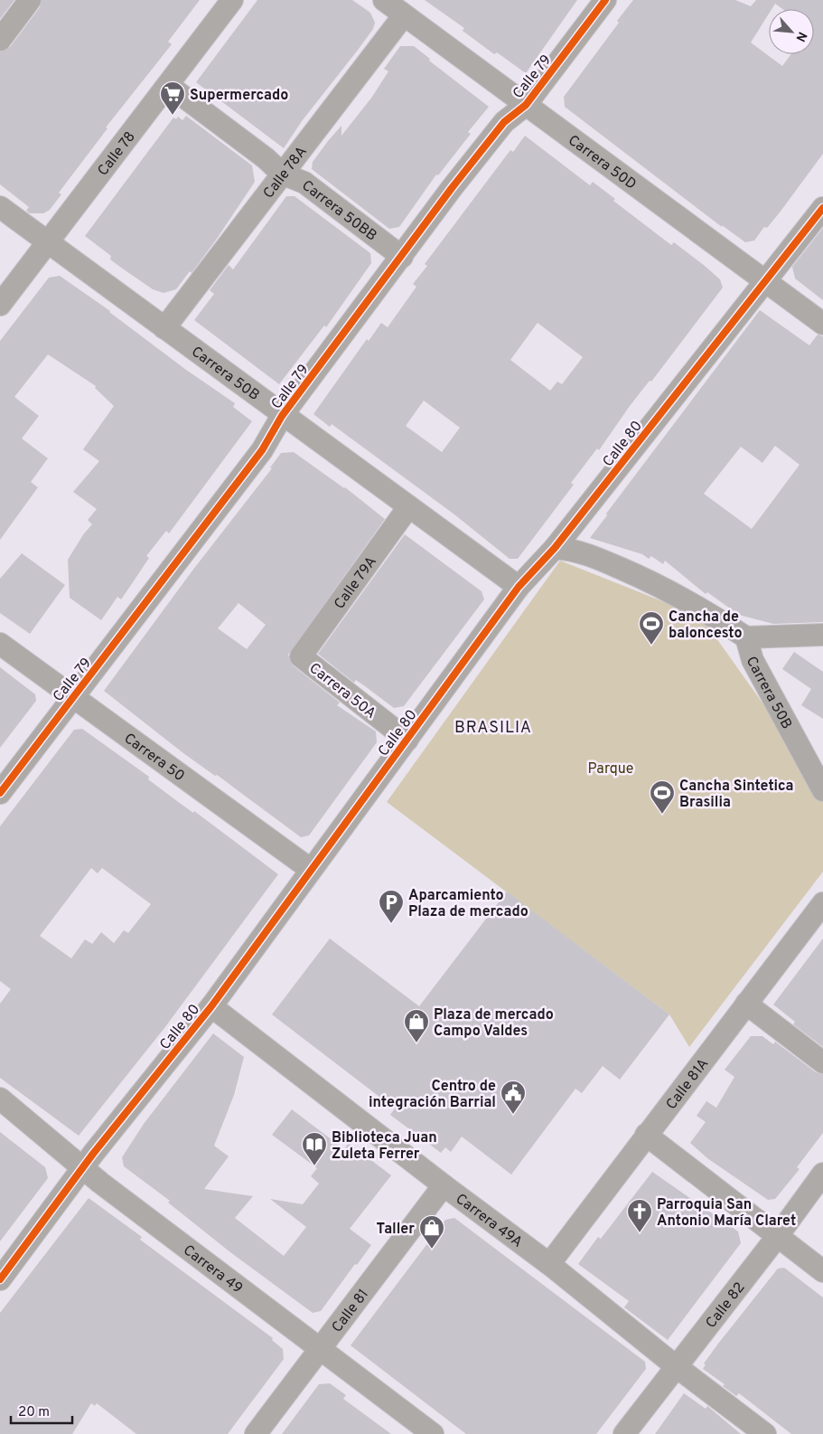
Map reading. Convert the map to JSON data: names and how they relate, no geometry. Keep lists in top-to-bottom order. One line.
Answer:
{"streets":{"street":["Calle 79","Calle 78","Carrera 50D","Calle 78A","Carrera 50BB","Carrera 50B","Calle 80","Calle 79A","Carrera 50A","Carrera 50","Calle 81A","Carrera 49A","Carrera 49","Calle 82","Calle 81"]},"crossings":[["Calle 79","Carrera 50D"],["Calle 79","Carrera 50BB"],["Calle 79","Carrera 50B"],["Calle 79","Carrera 50"],["Calle 78","Carrera 50BB"],["Calle 78","Carrera 50B"],["Carrera 50D","Calle 78A"],["Carrera 50D","Calle 80"],["Calle 78A","Carrera 50BB"],["Calle 78A","Carrera 50B"],["Carrera 50B","Calle 80"],["Carrera 50B","Calle 79A"],["Calle 80","Carrera 50A"],["Calle 80","Carrera 50"],["Calle 80","Carrera 49A"],["Calle 80","Carrera 49"],["Calle 79A","Carrera 50A"],["Calle 81A","Carrera 49A"],["Carrera 49A","Calle 82"],["Carrera 49A","Calle 81"],["Carrera 49","Calle 81"]],"districts":["BRASILIA"],"parks":["Parque"],"places":{"supermarket":["Supermercado"],"sports":["Cancha de baloncesto","Cancha Sintetica Brasilia"],"parking":["Aparcamiento Plaza de mercado"],"shop":["Plaza de mercado Campo Valdes","Taller"],"public building":["Centro de integración Barrial"],"library":["Biblioteca Juan Zuleta Ferrer"],"church":["Parroquia San Antonio María Claret"]},"scale_bar":"20 m","north":"bottom right"}
